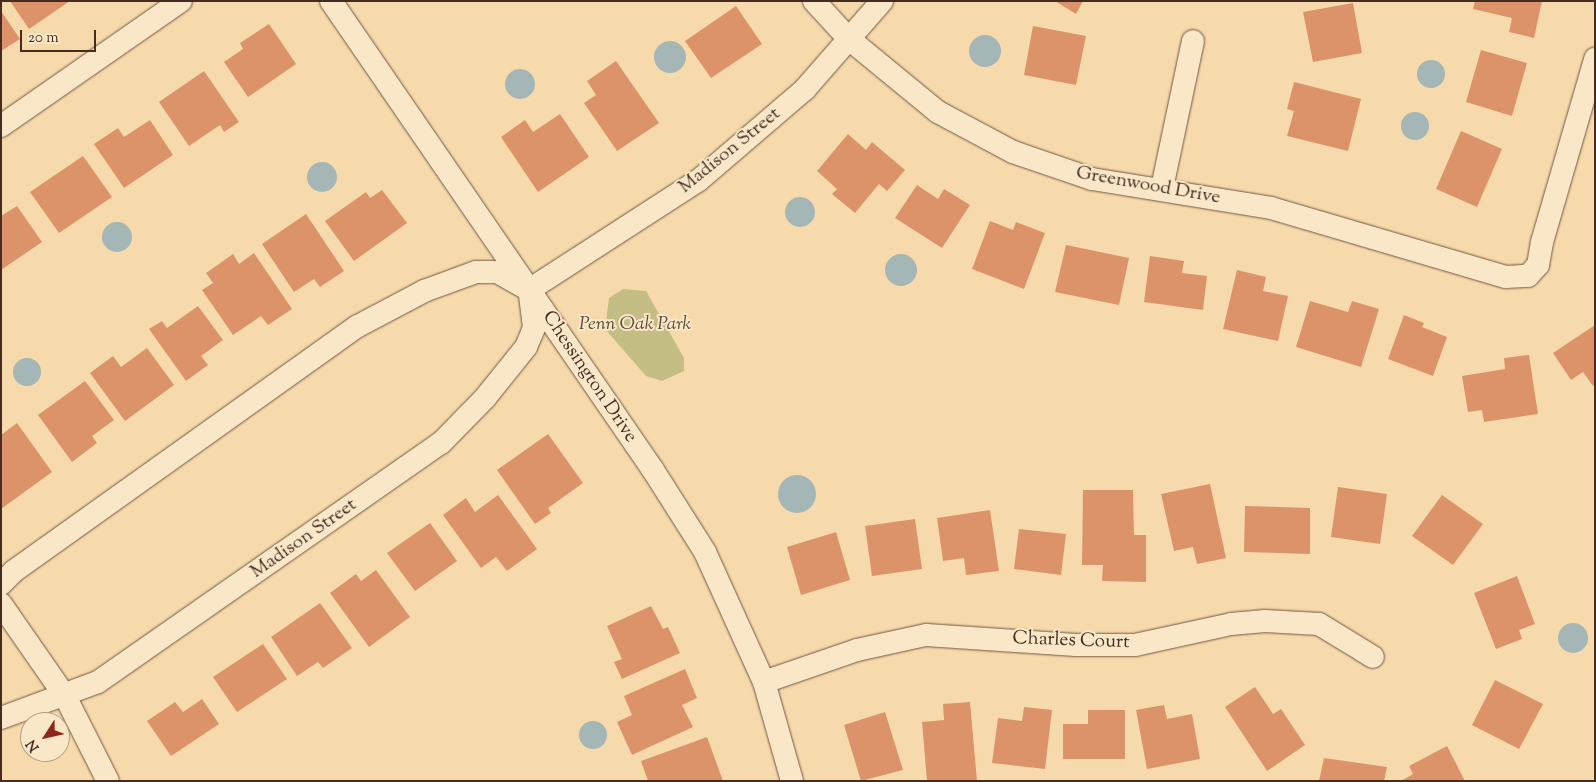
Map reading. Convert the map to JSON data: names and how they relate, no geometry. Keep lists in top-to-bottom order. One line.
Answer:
{"streets":{"street":["Madison Street","Greenwood Drive","Chessington Drive","Charles Court"]},"crossings":[["Madison Street","Greenwood Drive"],["Madison Street","Chessington Drive"],["Chessington Drive","Charles Court"]],"parks":["Penn Oak Park"],"scale_bar":"20 m","north":"bottom left"}
